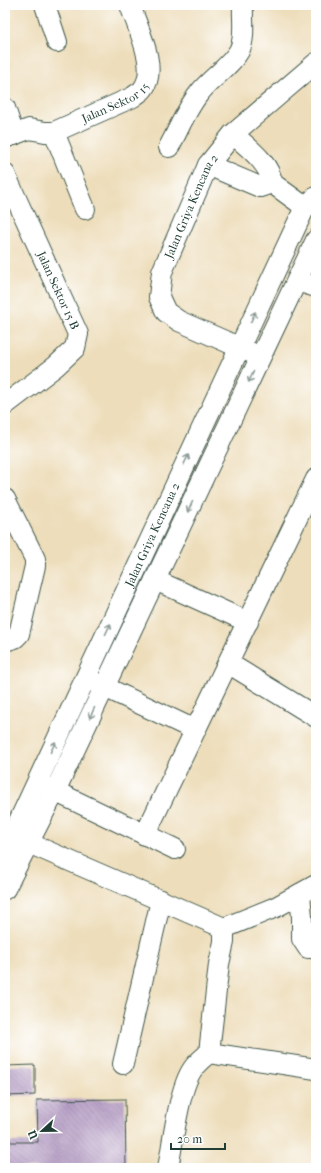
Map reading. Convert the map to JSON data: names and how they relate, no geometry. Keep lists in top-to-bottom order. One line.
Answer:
{"streets":{"street":["Jalan Sektor 15","Jalan Griya Kencana 2","Jalan Sektor 15 B"]},"scale_bar":"20 m","north":"left"}
